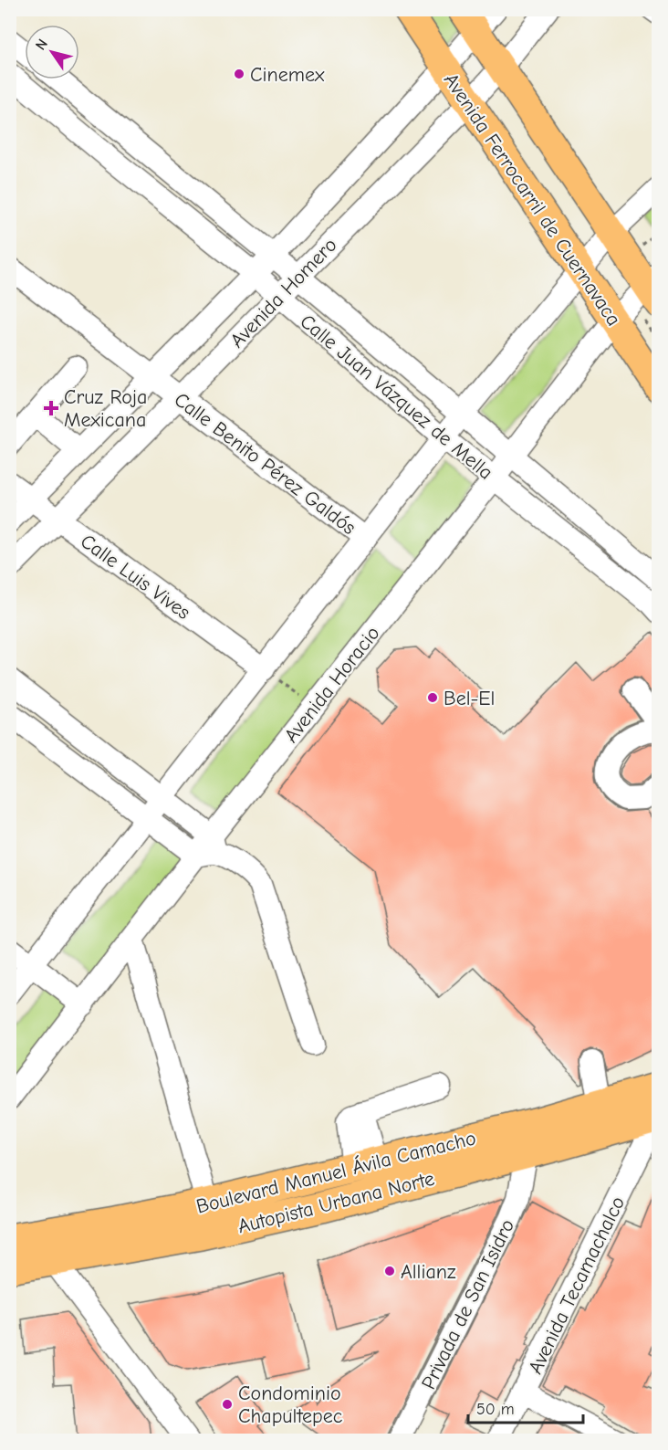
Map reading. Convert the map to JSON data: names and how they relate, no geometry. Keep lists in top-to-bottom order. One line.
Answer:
{"streets":{"highway":["Boulevard Manuel Ávila Camacho","Autopista Urbana Norte"],"main road":["Avenida Ferrocarril de Cuernavaca"],"street":["Avenida Homero","Calle Juan Vázquez de Mella","Calle Benito Pérez Galdós","Calle Luis Vives","Avenida Horacio","Avenida Tecamachalco","Privada de San Isidro"]},"crossings":[["Avenida Ferrocarril de Cuernavaca","Avenida Homero"],["Avenida Ferrocarril de Cuernavaca","Avenida Horacio"],["Avenida Homero","Calle Juan Vázquez de Mella"],["Avenida Homero","Calle Benito Pérez Galdós"],["Avenida Homero","Calle Luis Vives"],["Calle Juan Vázquez de Mella","Avenida Horacio"],["Boulevard Manuel Ávila Camacho","Autopista Urbana Norte"],["Boulevard Manuel Ávila Camacho","Avenida Tecamachalco"],["Boulevard Manuel Ávila Camacho","Privada de San Isidro"],["Autopista Urbana Norte","Avenida Tecamachalco"]],"places":{"other":["Cinemex","Bel-El","Allianz","Condominio Chapultepec"],"health":["Cruz Roja Mexicana"]},"scale_bar":"50 m","north":"top left"}
